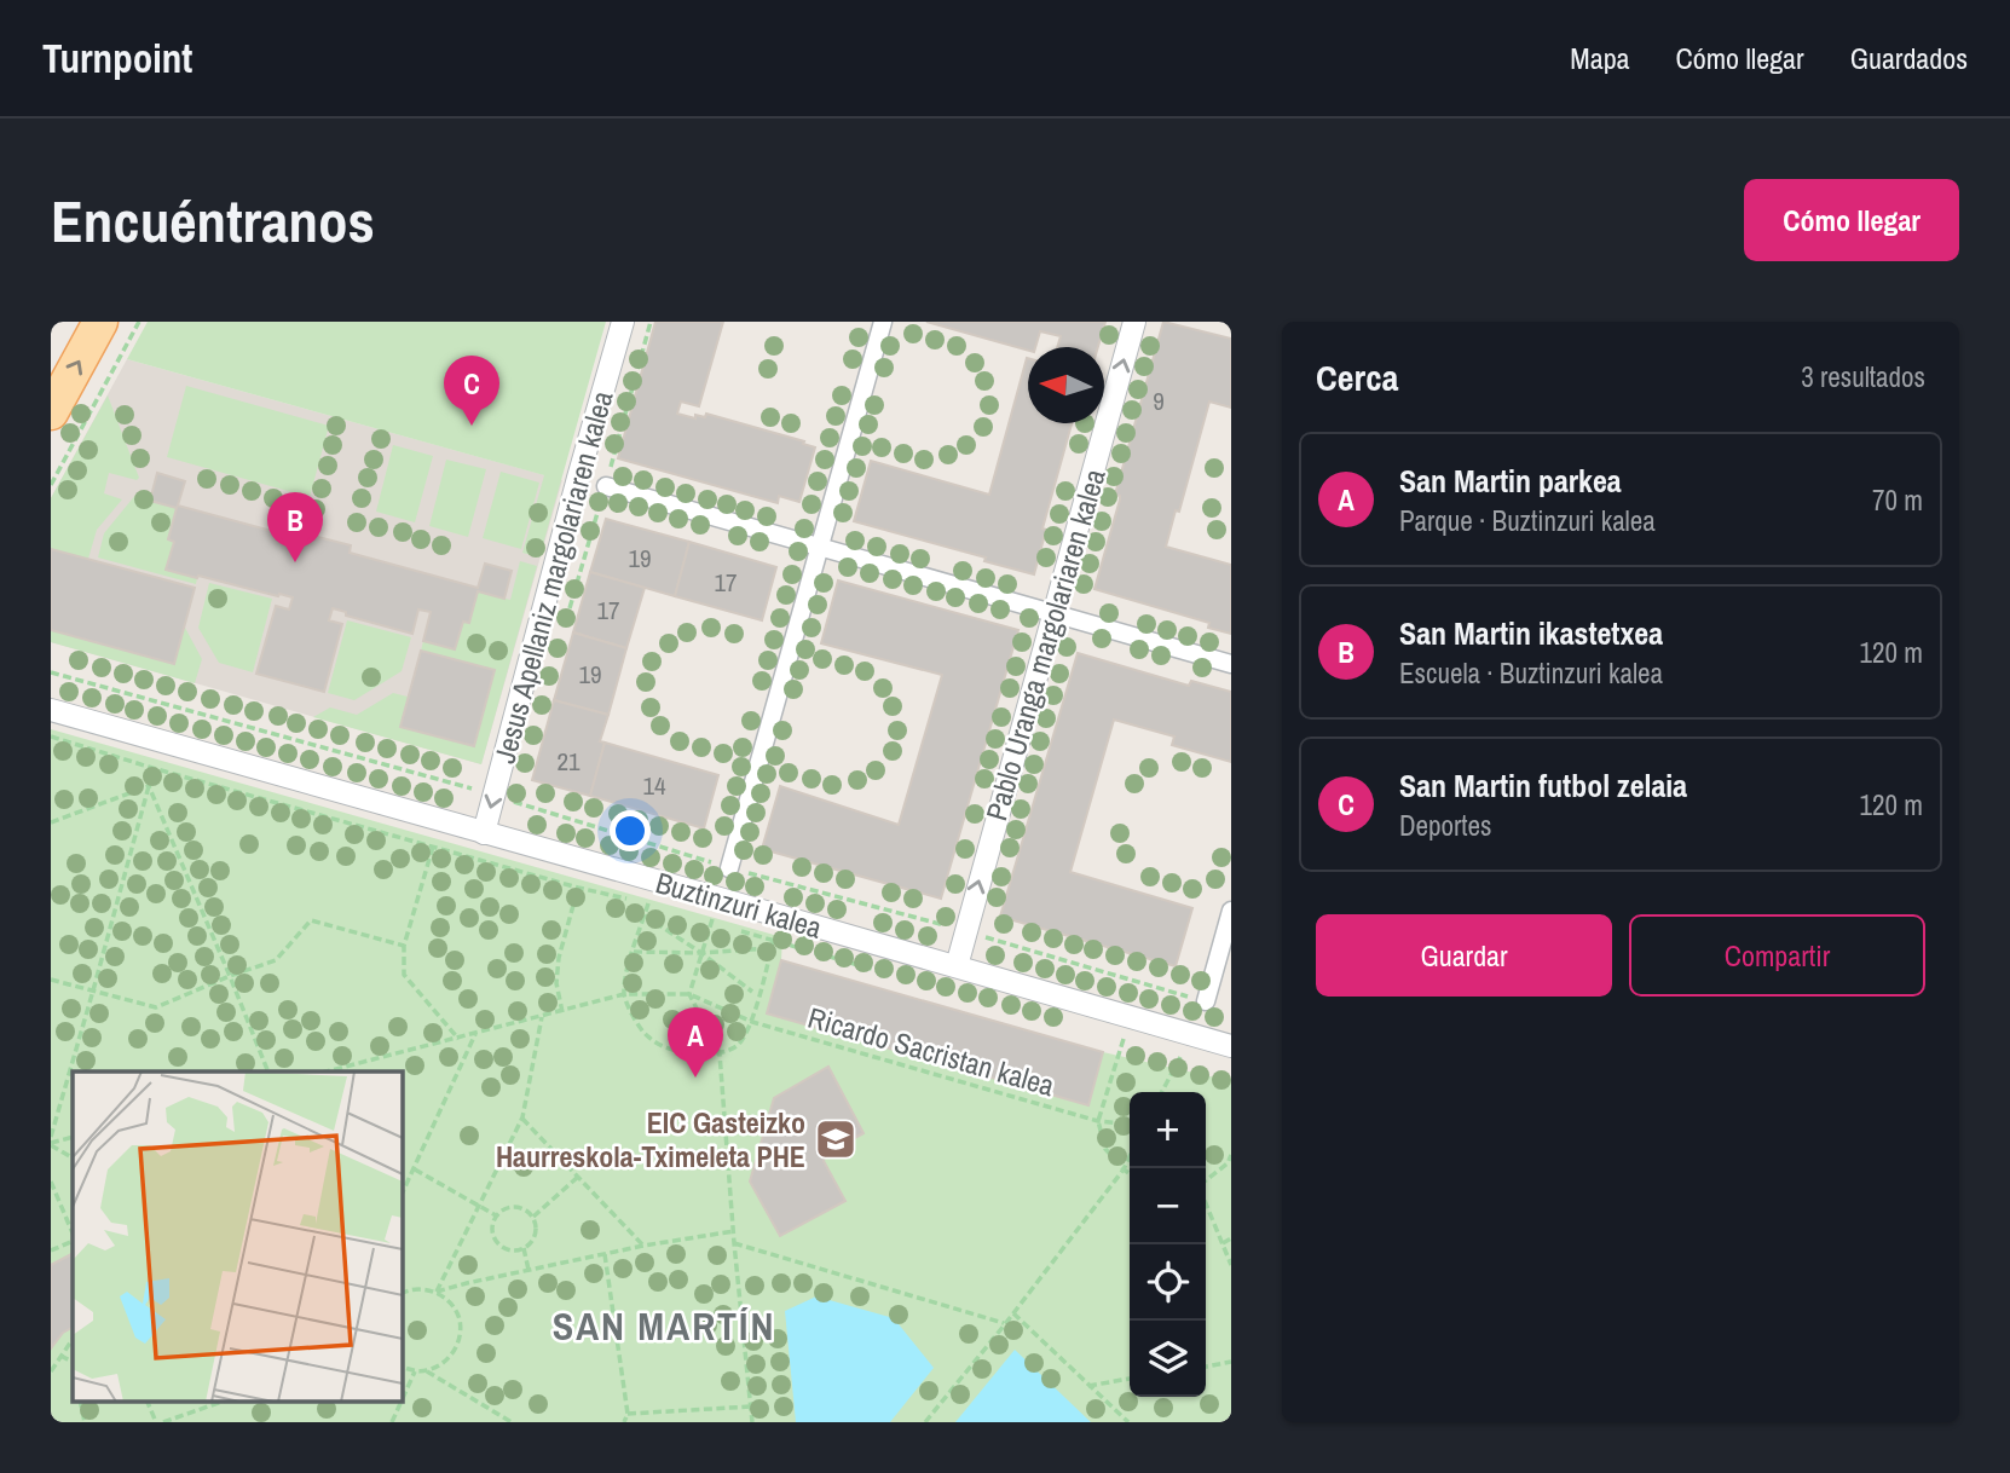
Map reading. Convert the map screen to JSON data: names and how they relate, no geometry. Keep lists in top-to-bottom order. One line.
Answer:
{"streets":{"street":["Jesus Apellaniz margolariaren kalea","Pablo Uranga margolariaren kalea","Buztinzuri kalea"],"path":["Ricardo Sacristan kalea"]},"crossings":[["Jesus Apellaniz margolariaren kalea","Buztinzuri kalea"],["Pablo Uranga margolariaren kalea","Buztinzuri kalea"]],"one_way":["Pablo Uranga margolariaren kalea"],"districts":["SAN MARTÍN"],"places":{"school or university":["EIC Gasteizko Haurreskola-Tximeleta PHE"]},"house_numbers":["9","19","17","17","19","21","14"],"north":"left","page":{"header":"Turnpoint","nav":["Mapa","Cómo llegar","Guardados"],"buttons":["Cómo llegar",["Guardar","Compartir"]],"title":"Encuéntranos","heading":["Cerca","3 resultados"],"pins":["C","B","A"],"list":[{"mark":"A","name":"San Martin parkea","note":"Parque · Buztinzuri kalea","value":"70 m"},{"mark":"B","name":"San Martin ikastetxea","note":"Escuela · Buztinzuri kalea","value":"120 m"},{"mark":"C","name":"San Martin futbol zelaia","note":"Deportes","value":"120 m"}],"map_buttons":["+","−"]}}
